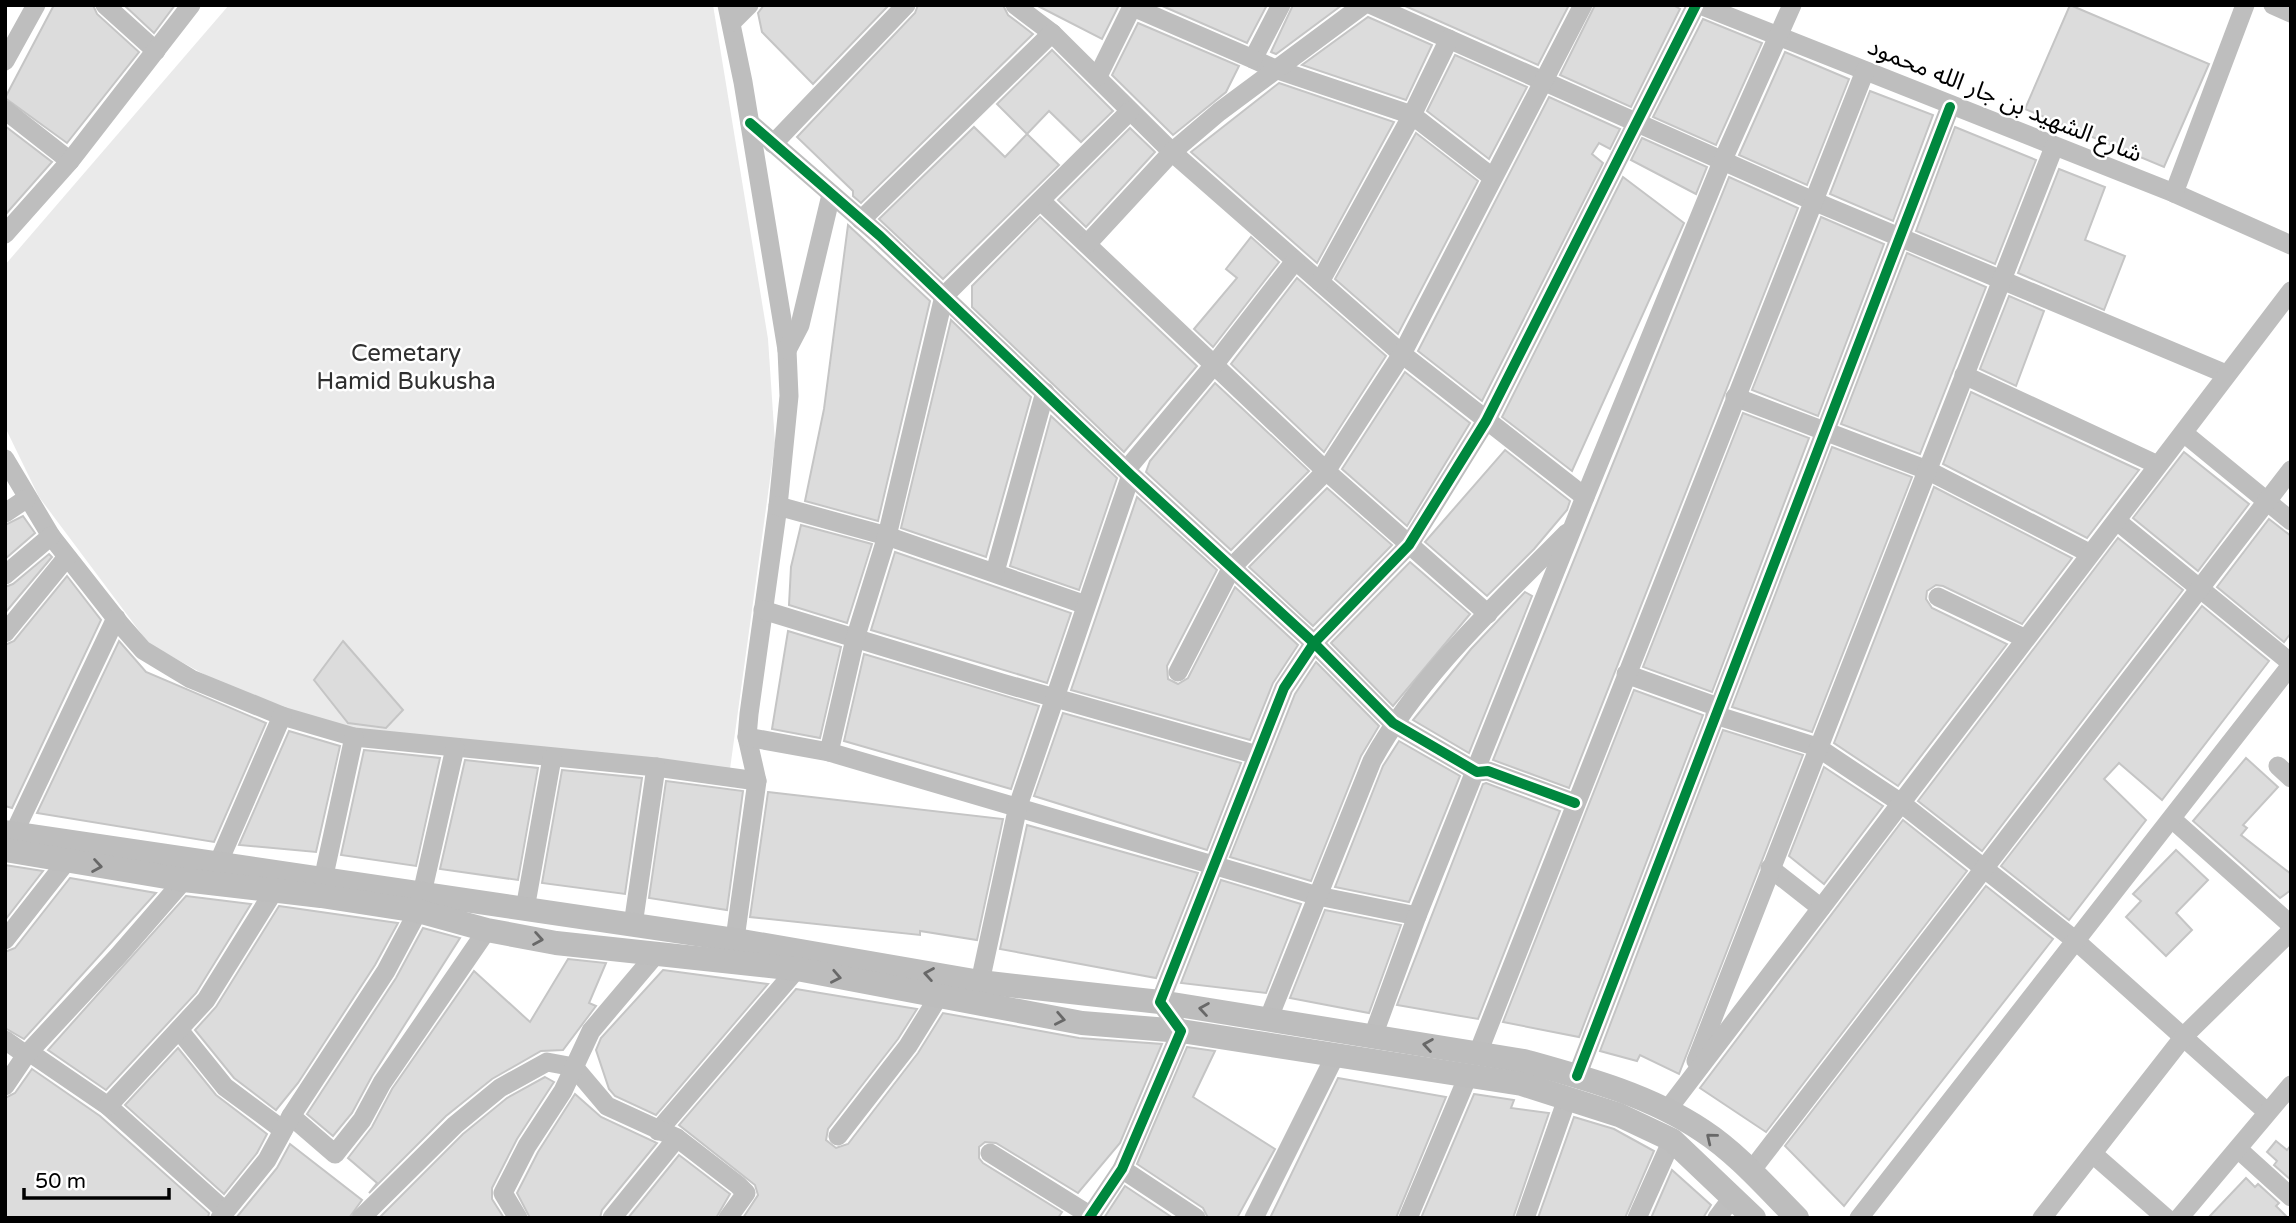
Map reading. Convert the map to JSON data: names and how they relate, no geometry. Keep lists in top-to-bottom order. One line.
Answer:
{"streets":{"street":["شارع الشهيد بن جار الله محمود"]},"parks":["Cemetary Hamid Bukusha"],"scale_bar":"50 m"}
